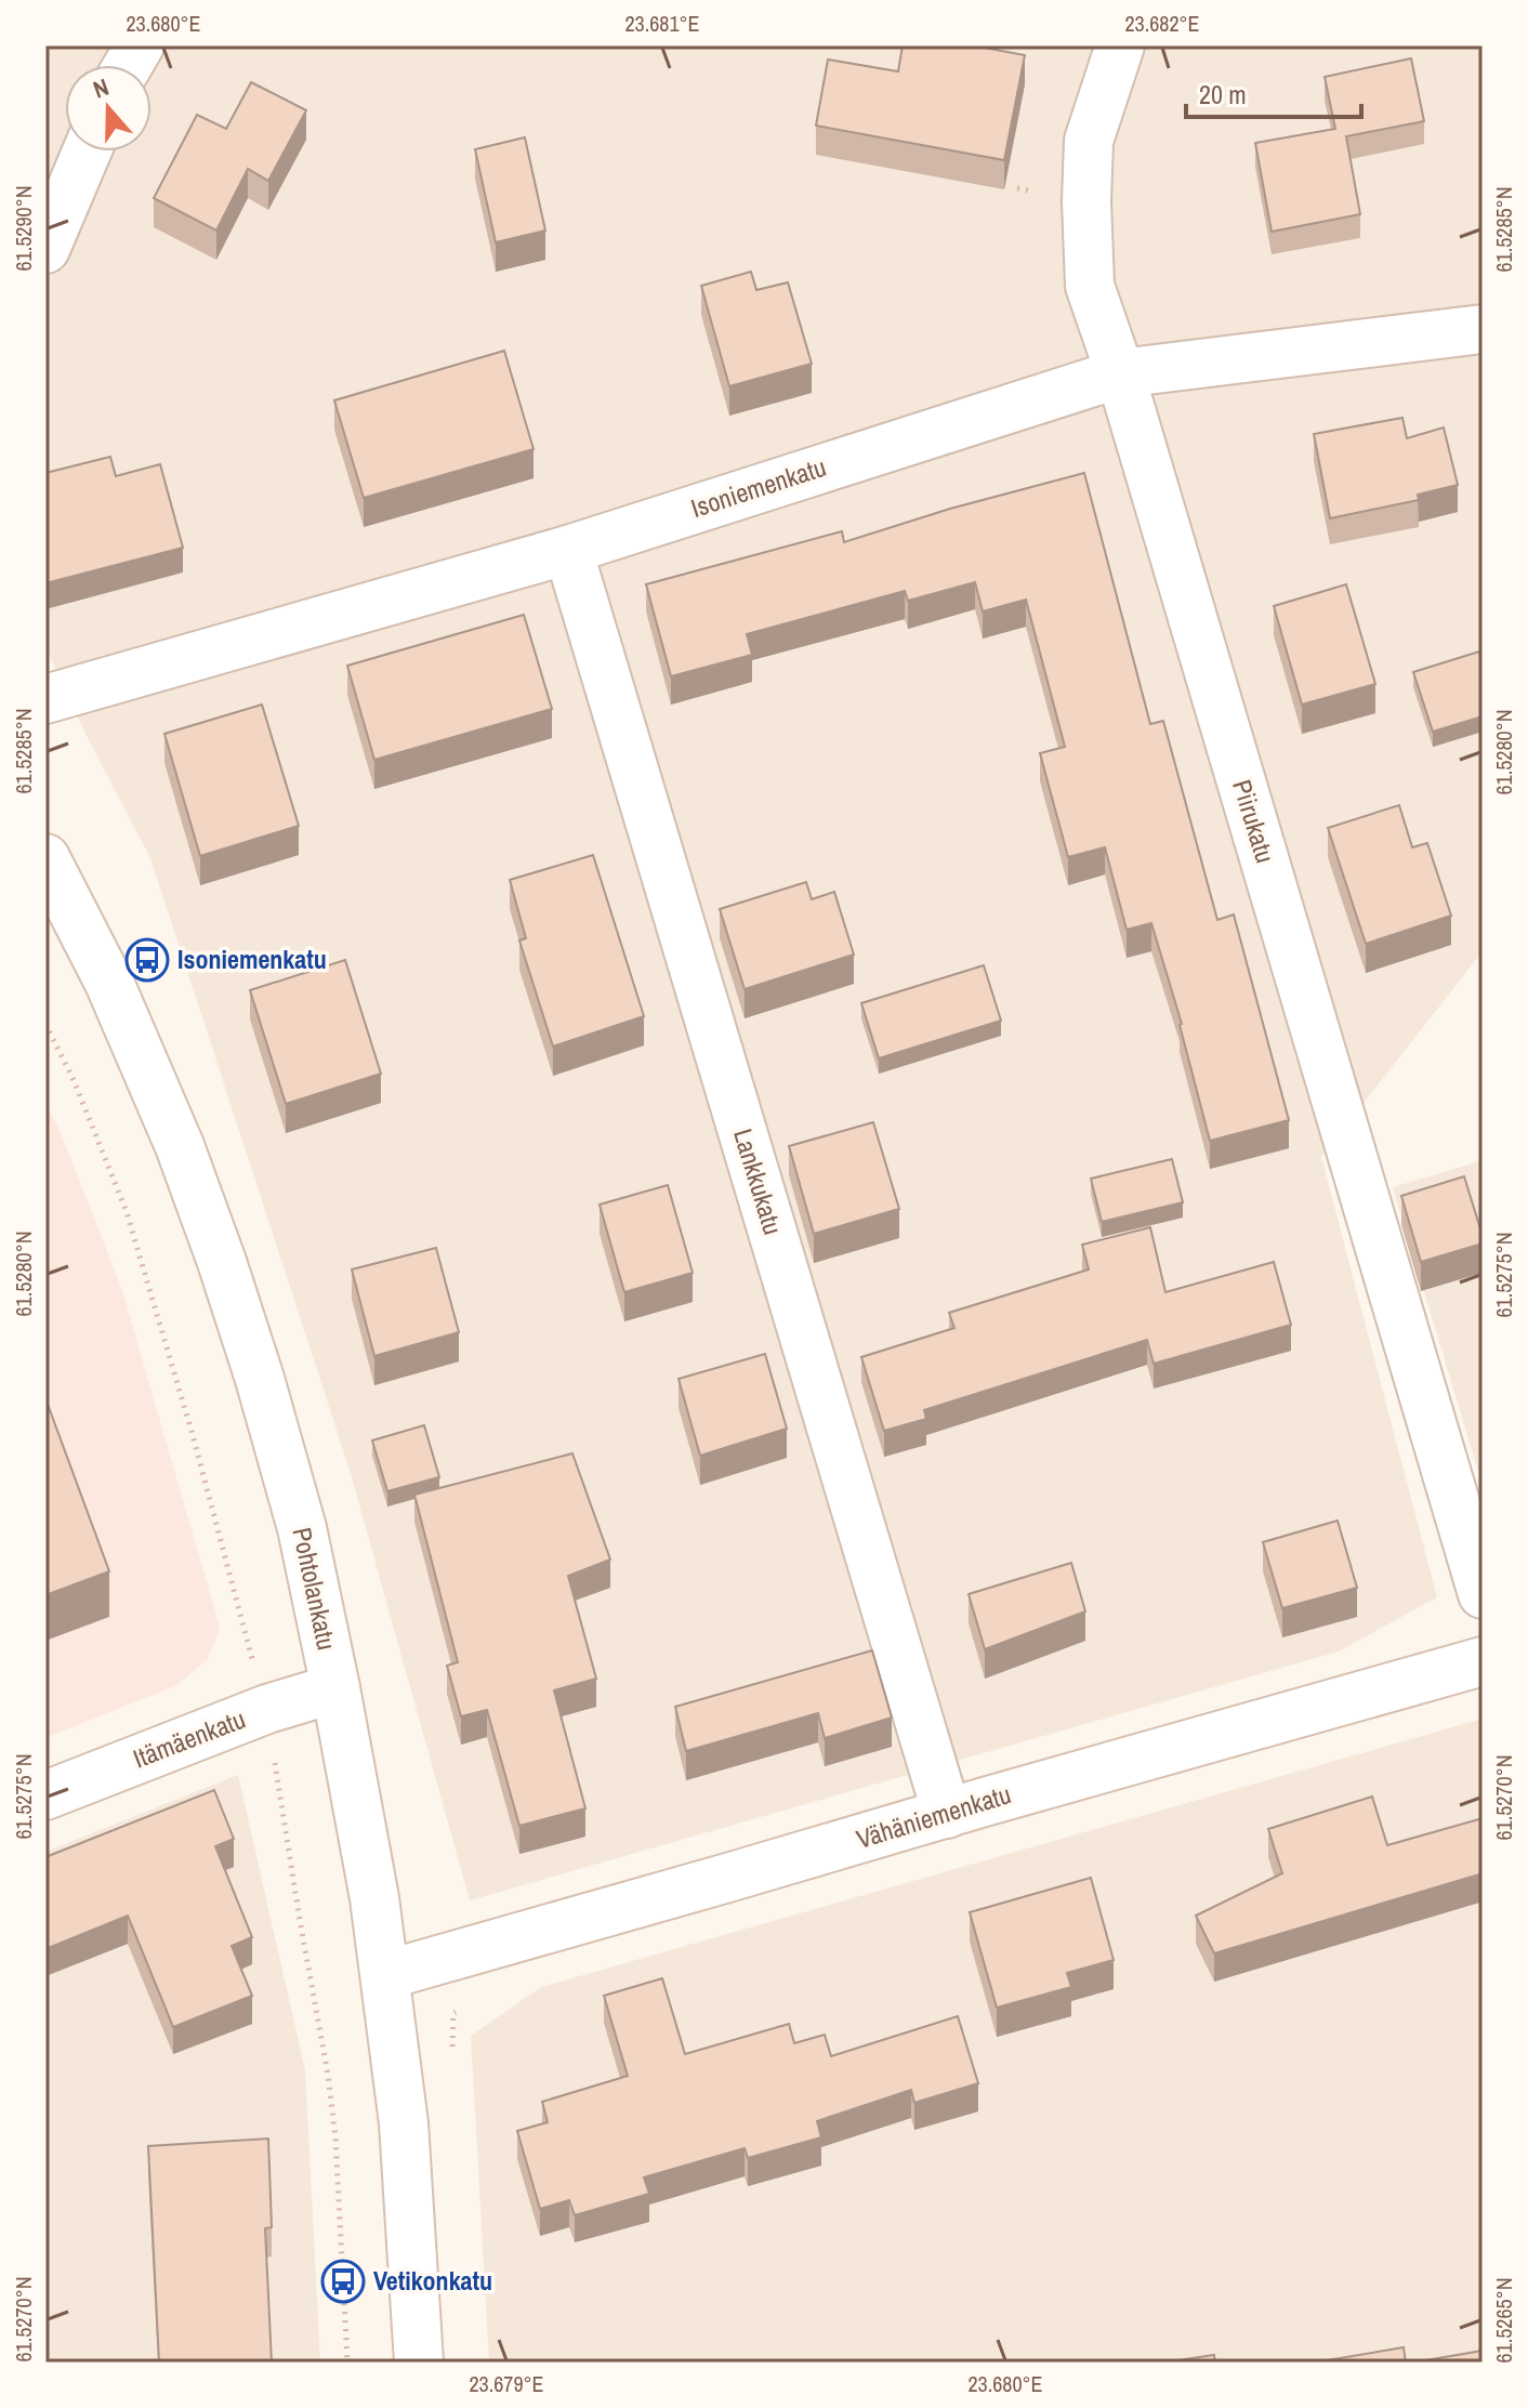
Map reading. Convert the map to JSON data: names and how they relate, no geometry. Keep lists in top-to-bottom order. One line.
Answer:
{"streets":{"street":["Isoniemenkatu","Piirukatu","Lankkukatu","Pohtolankatu","Itämäenkatu","Vähäniemenkatu"]},"crossings":[["Isoniemenkatu","Piirukatu"],["Isoniemenkatu","Lankkukatu"],["Lankkukatu","Vähäniemenkatu"],["Pohtolankatu","Itämäenkatu"],["Pohtolankatu","Vähäniemenkatu"]],"places":{"bus stop":["Isoniemenkatu","Vetikonkatu"]},"scale_bar":"20 m","north":"top","coordinates":["23.680°E","23.681°E","23.682°E","61.5290°N","61.5285°N","61.5280°N","61.5275°N","61.5270°N","61.5265°N","23.679°E"]}
